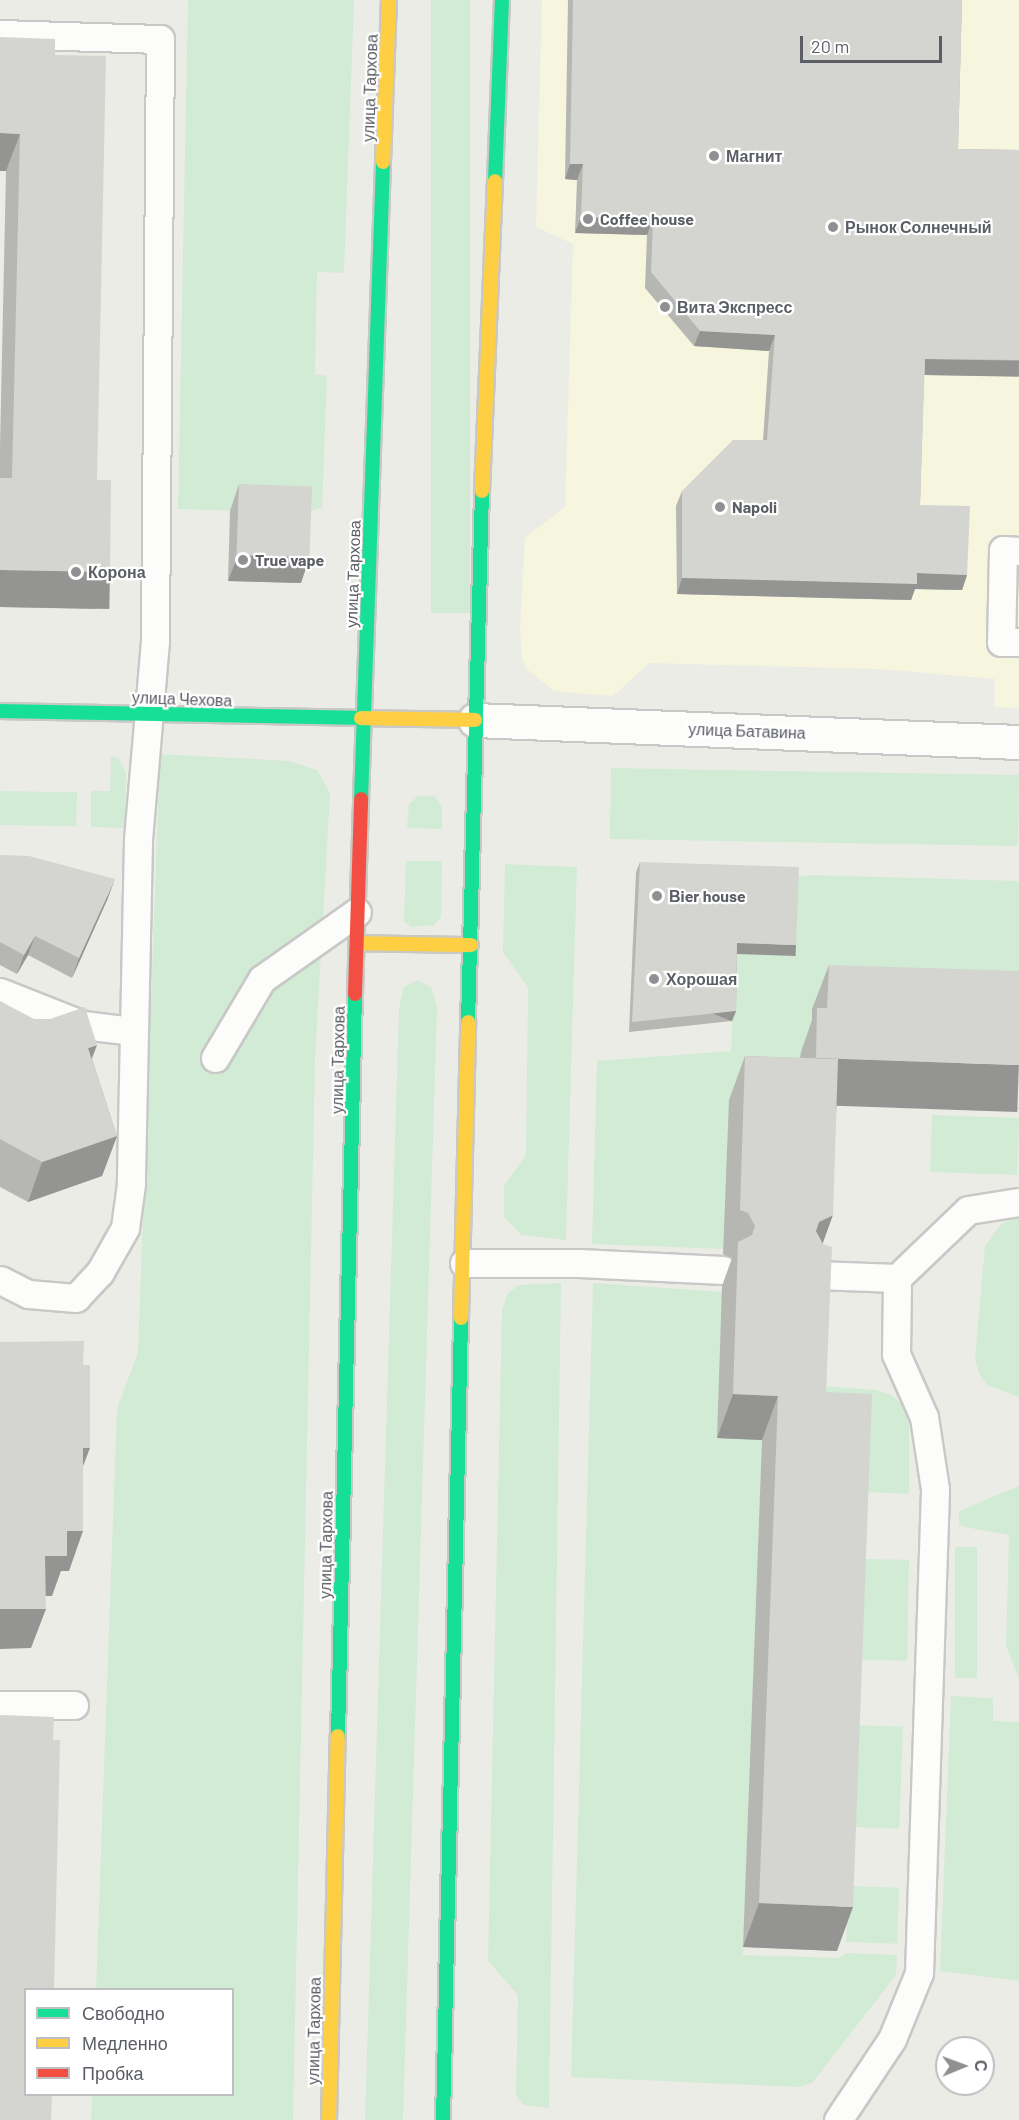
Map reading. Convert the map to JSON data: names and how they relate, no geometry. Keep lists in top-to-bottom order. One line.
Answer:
{"streets":{"main road":["улица Тархова","улица Чехова"],"street":["улица Батавина"]},"crossings":[["улица Тархова","улица Чехова"],["улица Чехова","улица Батавина"]],"places":["Магнит","Coffee house","Рынок Солнечный","Вита Экспресс","Napoli","True vape","Корона","Вier house","Хорошая"],"legend":["Свободно","Медленно","Пробка"],"scale_bar":"20 m","north":"right"}
